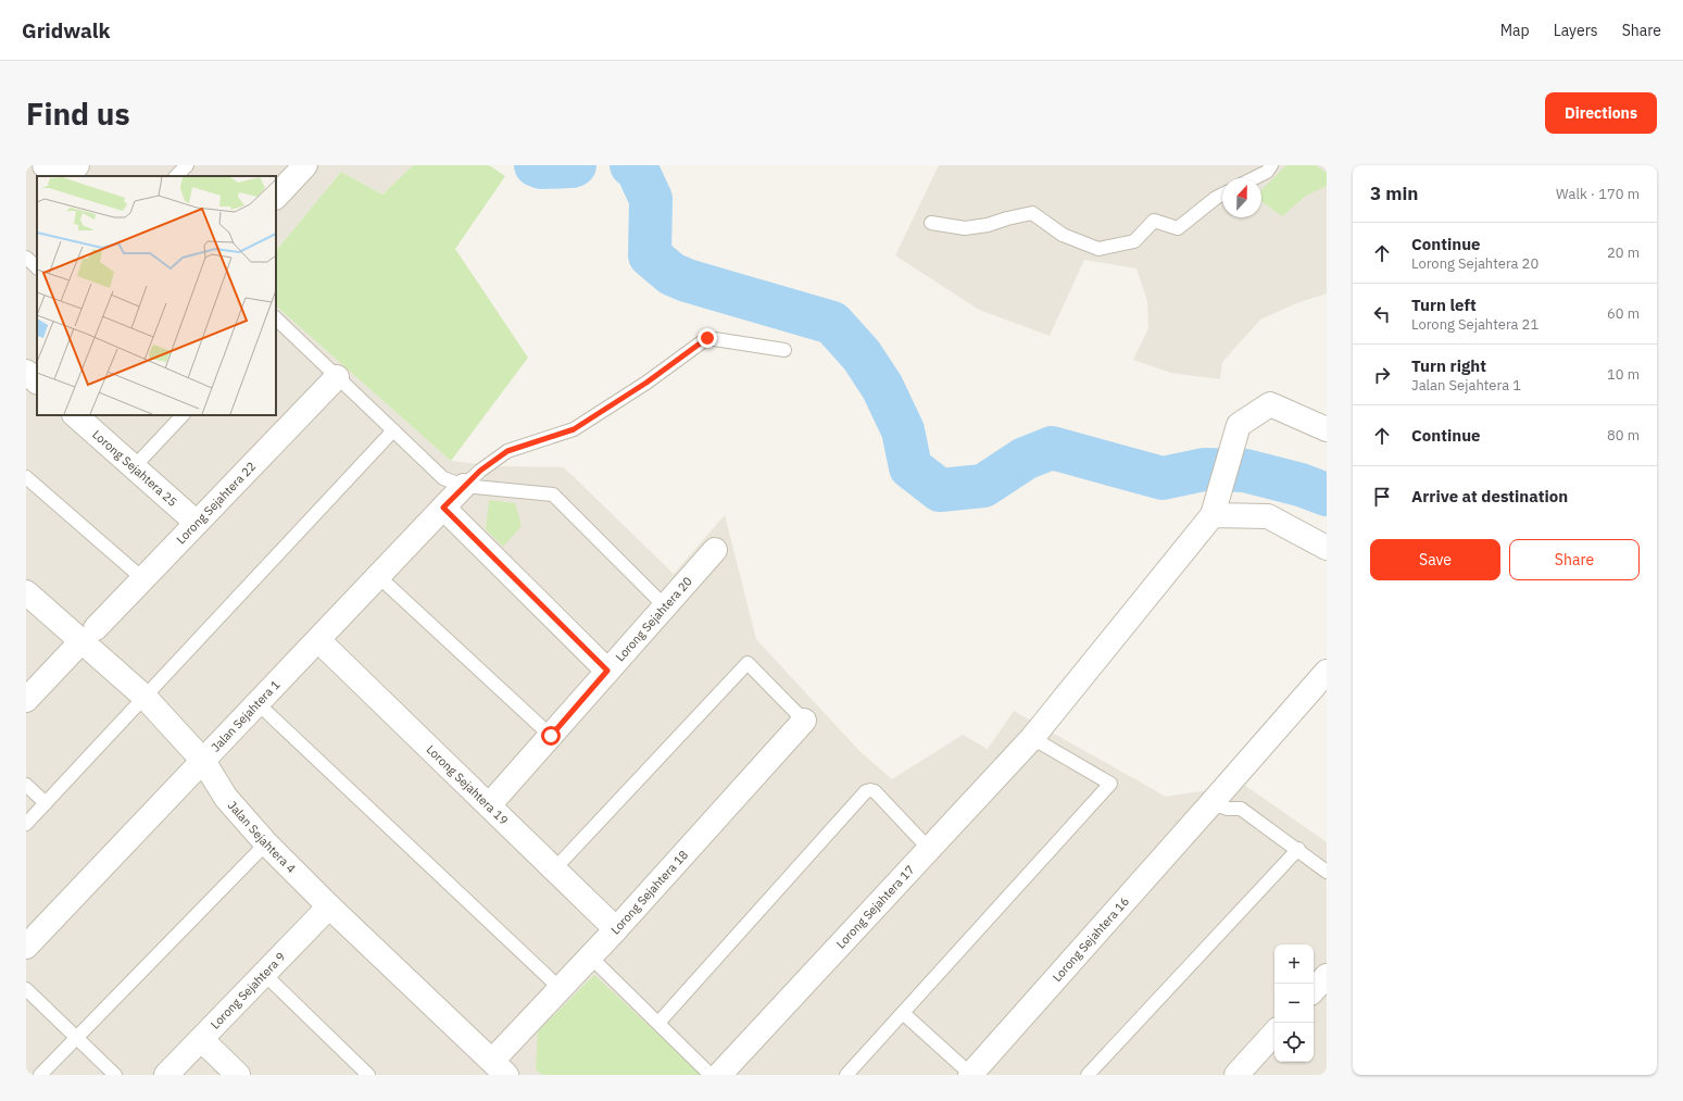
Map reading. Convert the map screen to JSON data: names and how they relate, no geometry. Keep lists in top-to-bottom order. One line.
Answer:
{"streets":{"street":["Lorong Sejahtera 25","Lorong Sejahtera 22","Lorong Sejahtera 20","Jalan Sejahtera 1","Lorong Sejahtera 19","Jalan Sejahtera 4","Lorong Sejahtera 18","Lorong Sejahtera 17","Lorong Sejahtera 16","Lorong Sejahtera 9"]},"crossings":[["Lorong Sejahtera 25","Lorong Sejahtera 22"],["Lorong Sejahtera 22","Jalan Sejahtera 4"],["Lorong Sejahtera 20","Lorong Sejahtera 19"],["Jalan Sejahtera 1","Lorong Sejahtera 19"],["Jalan Sejahtera 1","Jalan Sejahtera 4"],["Lorong Sejahtera 19","Lorong Sejahtera 18"],["Jalan Sejahtera 4","Lorong Sejahtera 18"],["Jalan Sejahtera 4","Lorong Sejahtera 9"]],"north":"top","page":{"header":"Gridwalk","nav":["Map","Layers","Share"],"buttons":["Directions",["Save","Share"]],"title":"Find us","heading":["3 min","Walk · 170 m"],"list":[["Continue","Lorong Sejahtera 20","20 m"],["Turn left","Lorong Sejahtera 21","60 m"],["Turn right","Jalan Sejahtera 1","10 m"],["Continue","80 m"],"Arrive at destination"],"map_buttons":["+","−"]}}
